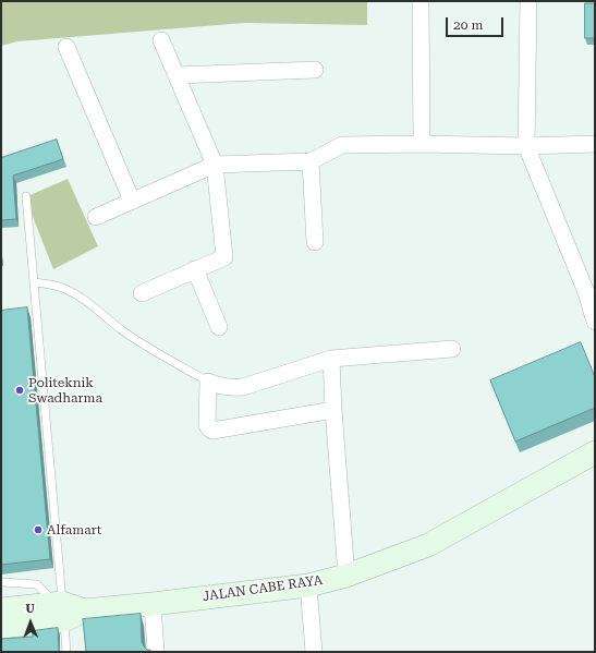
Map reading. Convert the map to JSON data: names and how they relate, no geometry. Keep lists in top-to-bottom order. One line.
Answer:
{"streets":{"main road":["JALAN CABE RAYA"]},"places":["Politeknik Swadharma","Alfamart"],"scale_bar":"20 m","north":"top"}
